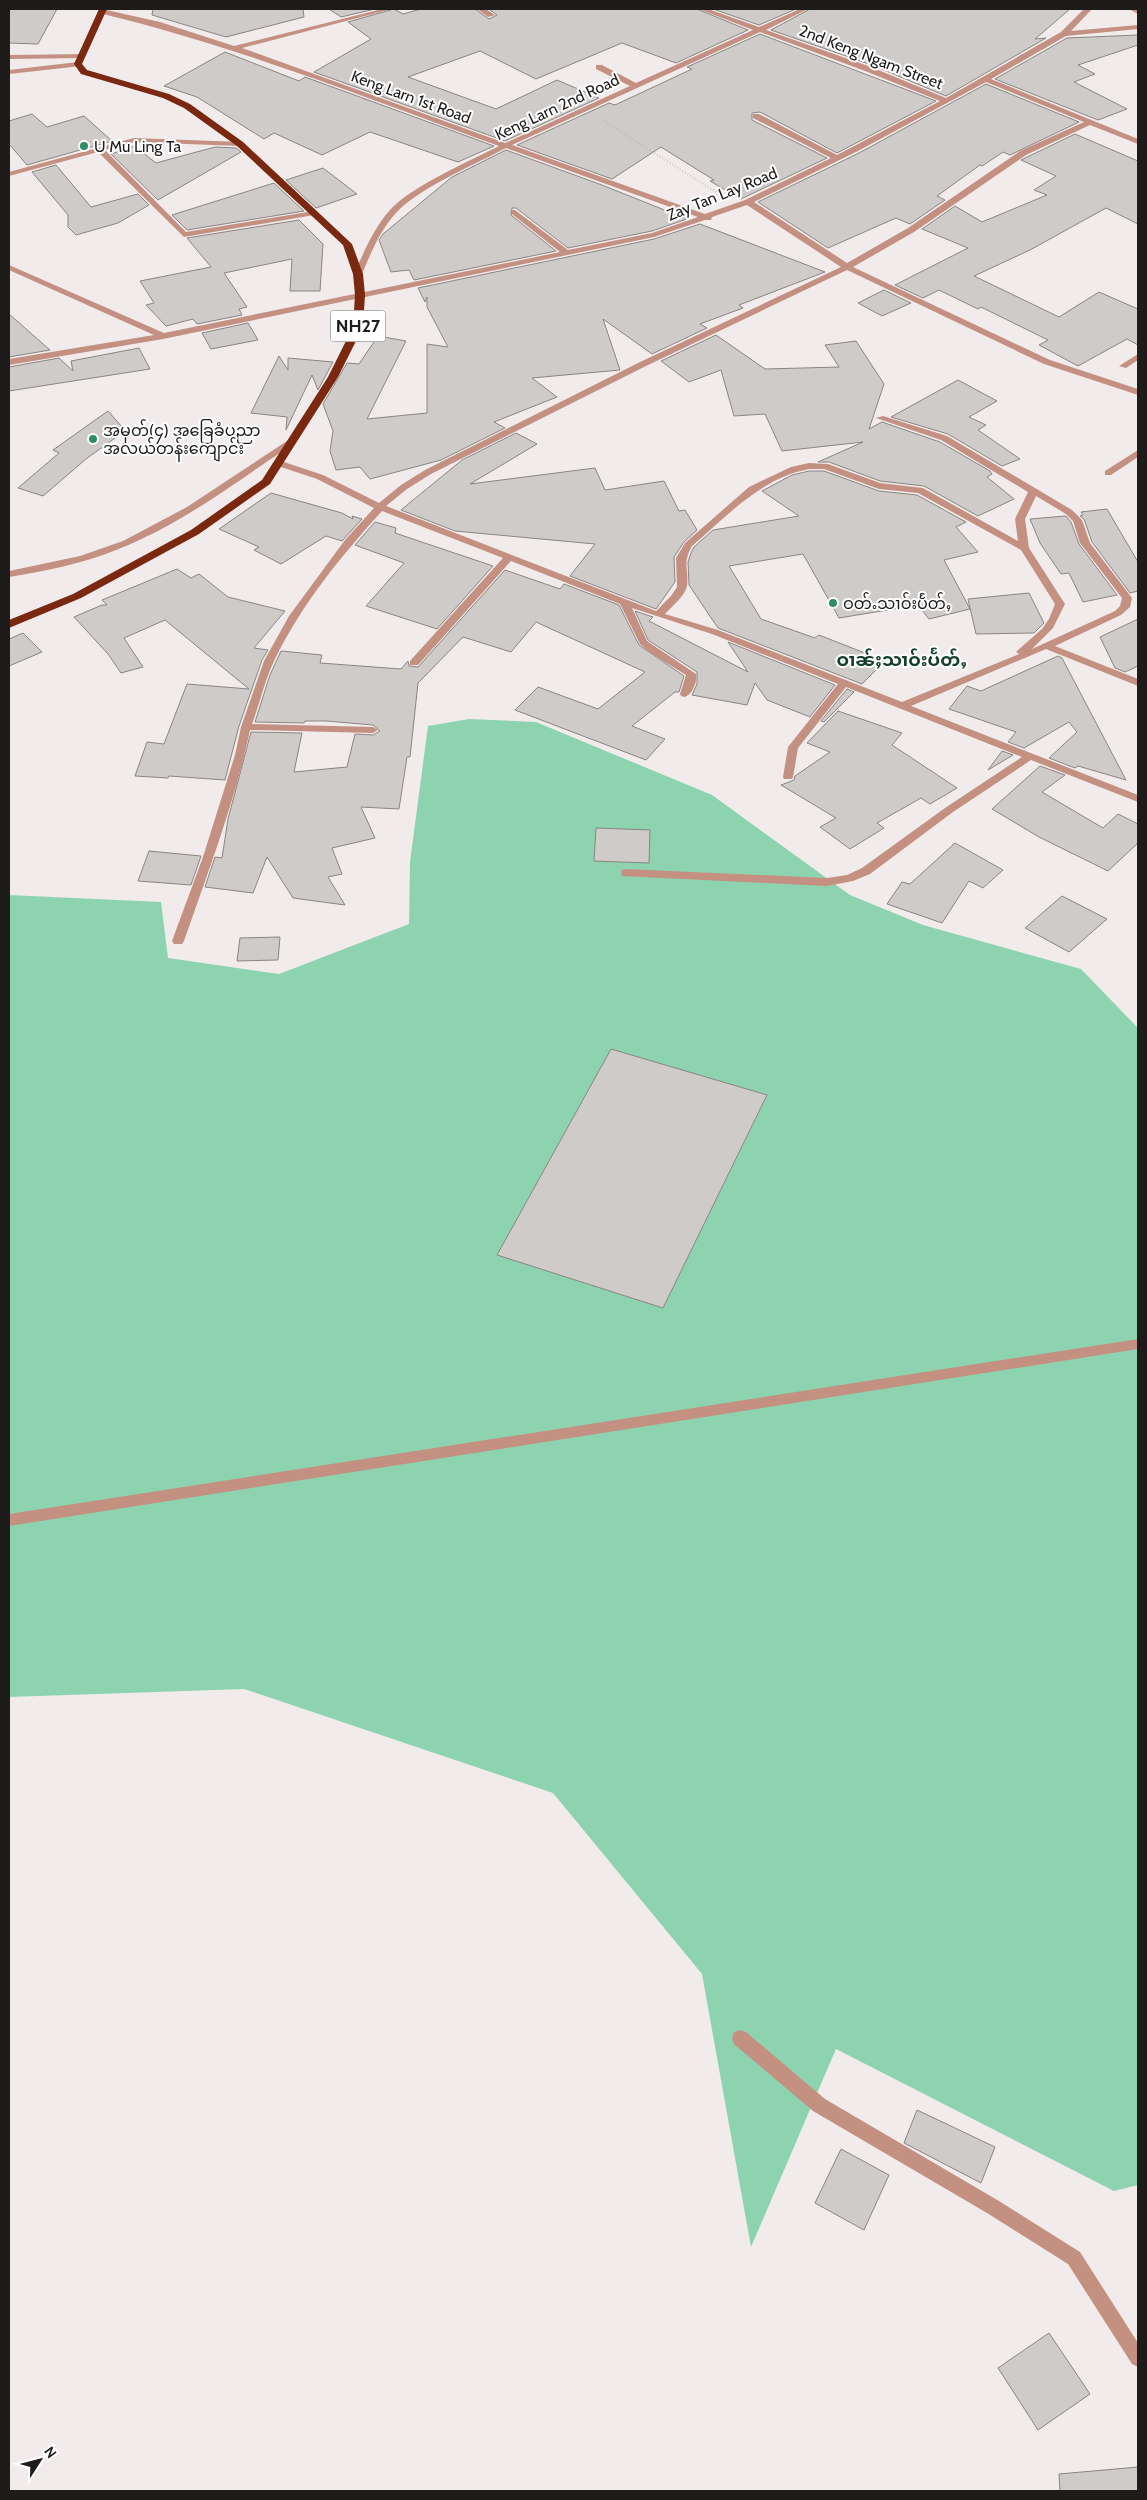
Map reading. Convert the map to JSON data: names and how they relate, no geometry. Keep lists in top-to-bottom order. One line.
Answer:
{"streets":{"highway":["NH27"],"street":["2nd Keng Ngam Street","Keng Larn 1st Road","Keng Larn 2nd Road","Zay Tan Lay Road"]},"crossings":[["2nd Keng Ngam Street","Keng Larn 2nd Road"],["2nd Keng Ngam Street","Zay Tan Lay Road"],["Keng Larn 1st Road","Keng Larn 2nd Road"],["Keng Larn 1st Road","Zay Tan Lay Road"],["Keng Larn 2nd Road","NH27"],["Zay Tan Lay Road","NH27"]],"districts":["ဝၢၼ်ႈသၢဝ်းပႅတ်ႇ"],"places":["U Mu Ling Ta","အမှတ်(၄) အခြေခံပညာ အလယ်တန်းကျောင်း","ဝတ်ႉသၢဝ်းပႅတ်ႇ"],"north":"top right"}
